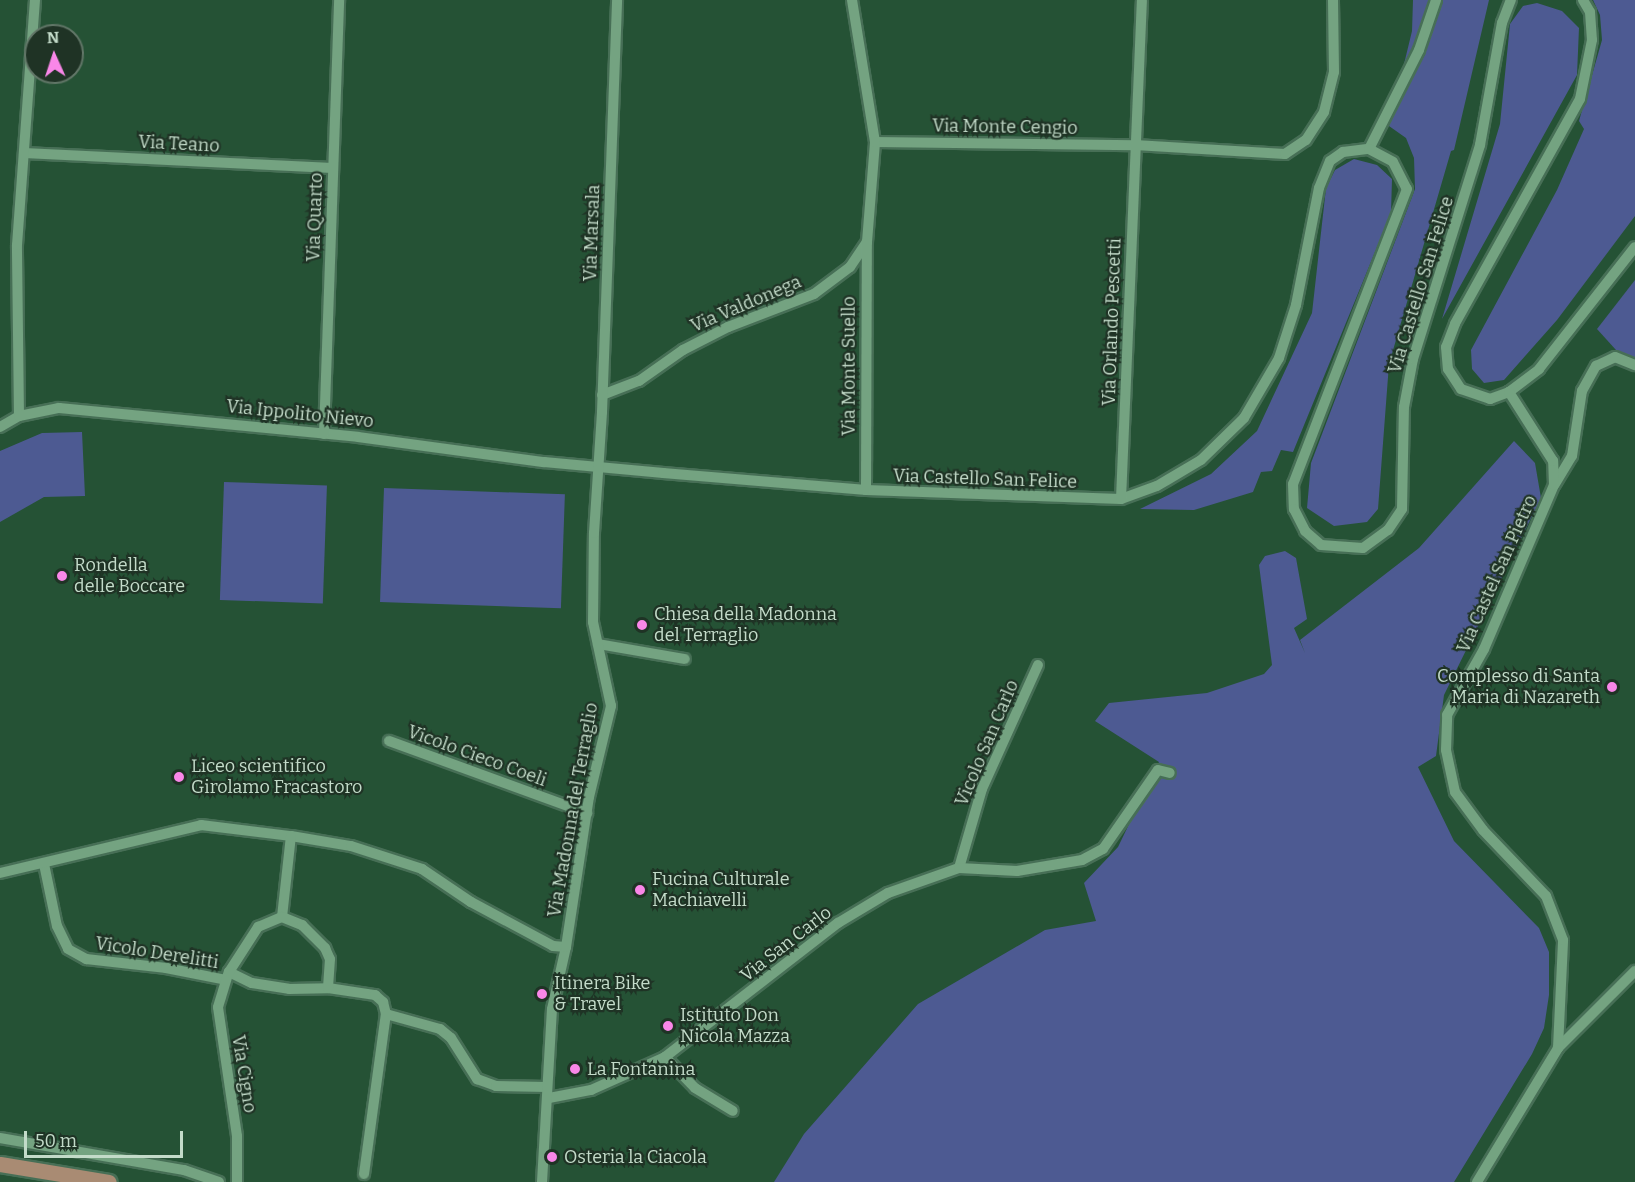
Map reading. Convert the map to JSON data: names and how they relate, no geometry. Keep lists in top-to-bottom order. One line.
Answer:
{"streets":{"street":["Via Monte Cengio","Via Teano","Via Quarto","Via Marsala","Via Castello San Felice","Via Valdonega","Via Orlando Pescetti","Via Monte Suello","Via Ippolito Nievo","Via Castel San Pietro","Vicolo San Carlo","Vicolo Cieco Coeli","Via Madonna del Terraglio","Via San Carlo","Vicolo Derelitti","Via Cigno"]},"crossings":[["Via Monte Cengio","Via Orlando Pescetti"],["Via Teano","Via Quarto"],["Via Quarto","Via Ippolito Nievo"],["Via Marsala","Via Castello San Felice"],["Via Marsala","Via Valdonega"],["Via Marsala","Via Ippolito Nievo"],["Via Marsala","Via Madonna del Terraglio"],["Via Castello San Felice","Via Orlando Pescetti"],["Via Castello San Felice","Via Monte Suello"],["Via Castello San Felice","Via Ippolito Nievo"],["Via Castello San Felice","Via Madonna del Terraglio"],["Via Valdonega","Via Monte Suello"],["Via Ippolito Nievo","Via Madonna del Terraglio"],["Vicolo San Carlo","Via San Carlo"],["Vicolo Cieco Coeli","Via Madonna del Terraglio"],["Via Madonna del Terraglio","Via San Carlo"],["Vicolo Derelitti","Via Cigno"]],"places":["Rondella delle Boccare","Chiesa della Madonna del Terraglio","Complesso di Santa Maria di Nazareth","Liceo scientifico Girolamo Fracastoro","Fucina Culturale Machiavelli","Itinera Bike & Travel","Istituto Don Nicola Mazza","La Fontanina","Osteria la Ciacola"],"scale_bar":"50 m","north":"top"}
